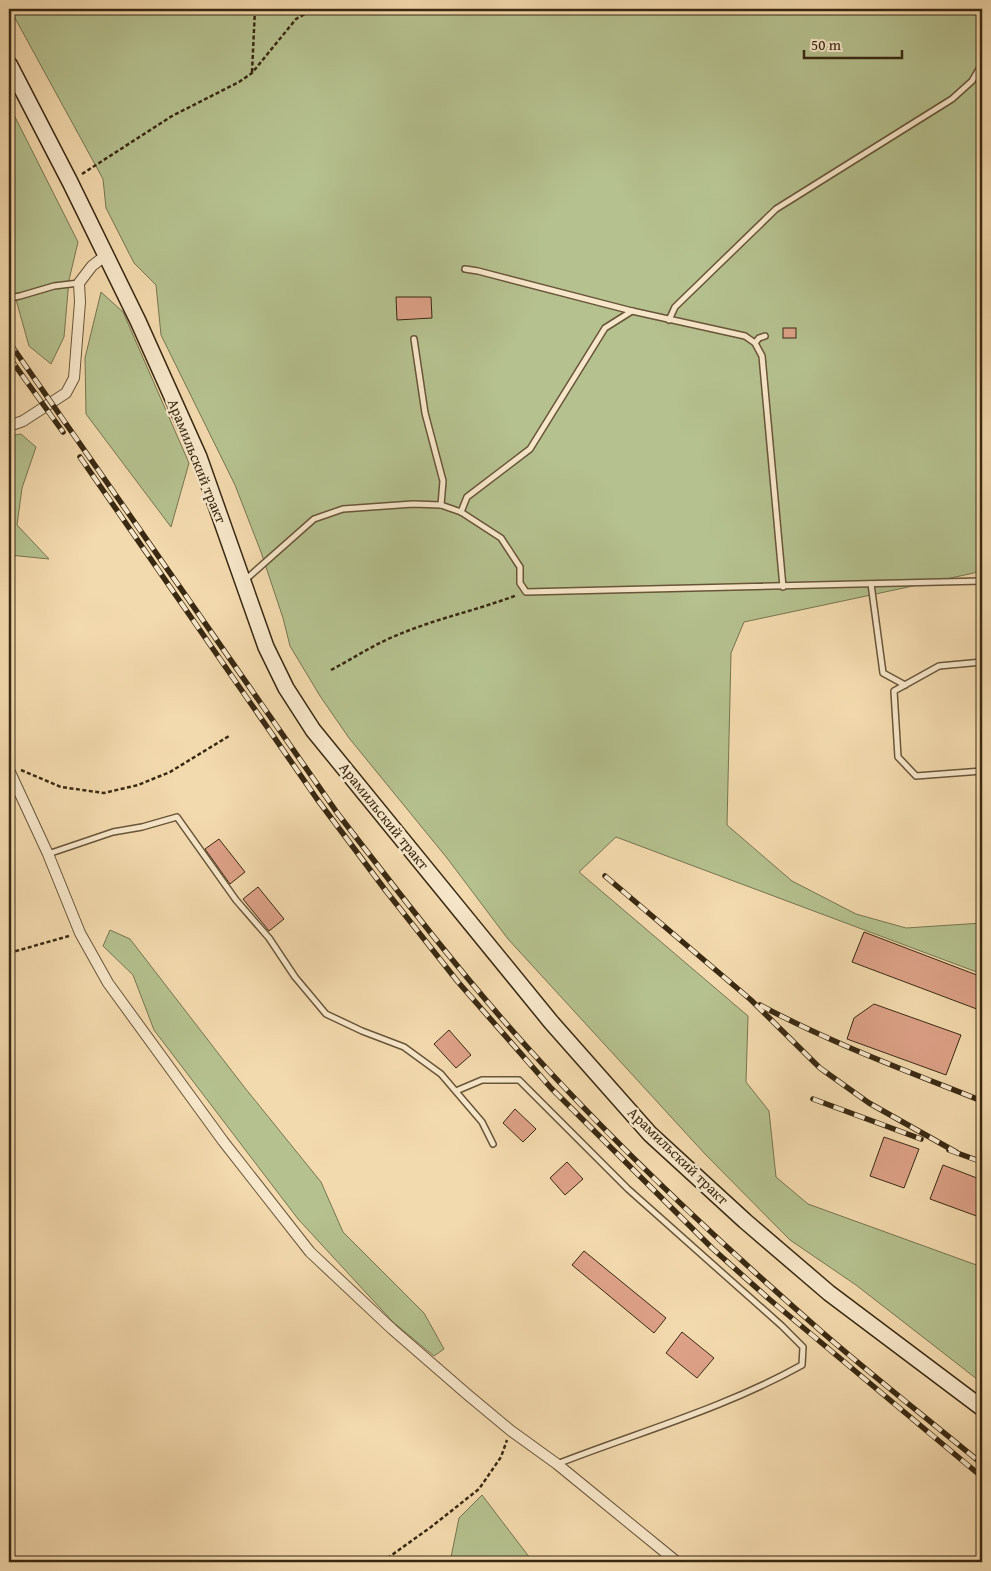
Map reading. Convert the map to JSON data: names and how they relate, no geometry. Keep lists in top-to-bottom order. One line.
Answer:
{"streets":{"main road":["Арамильский тракт"]},"scale_bar":"50 m"}
